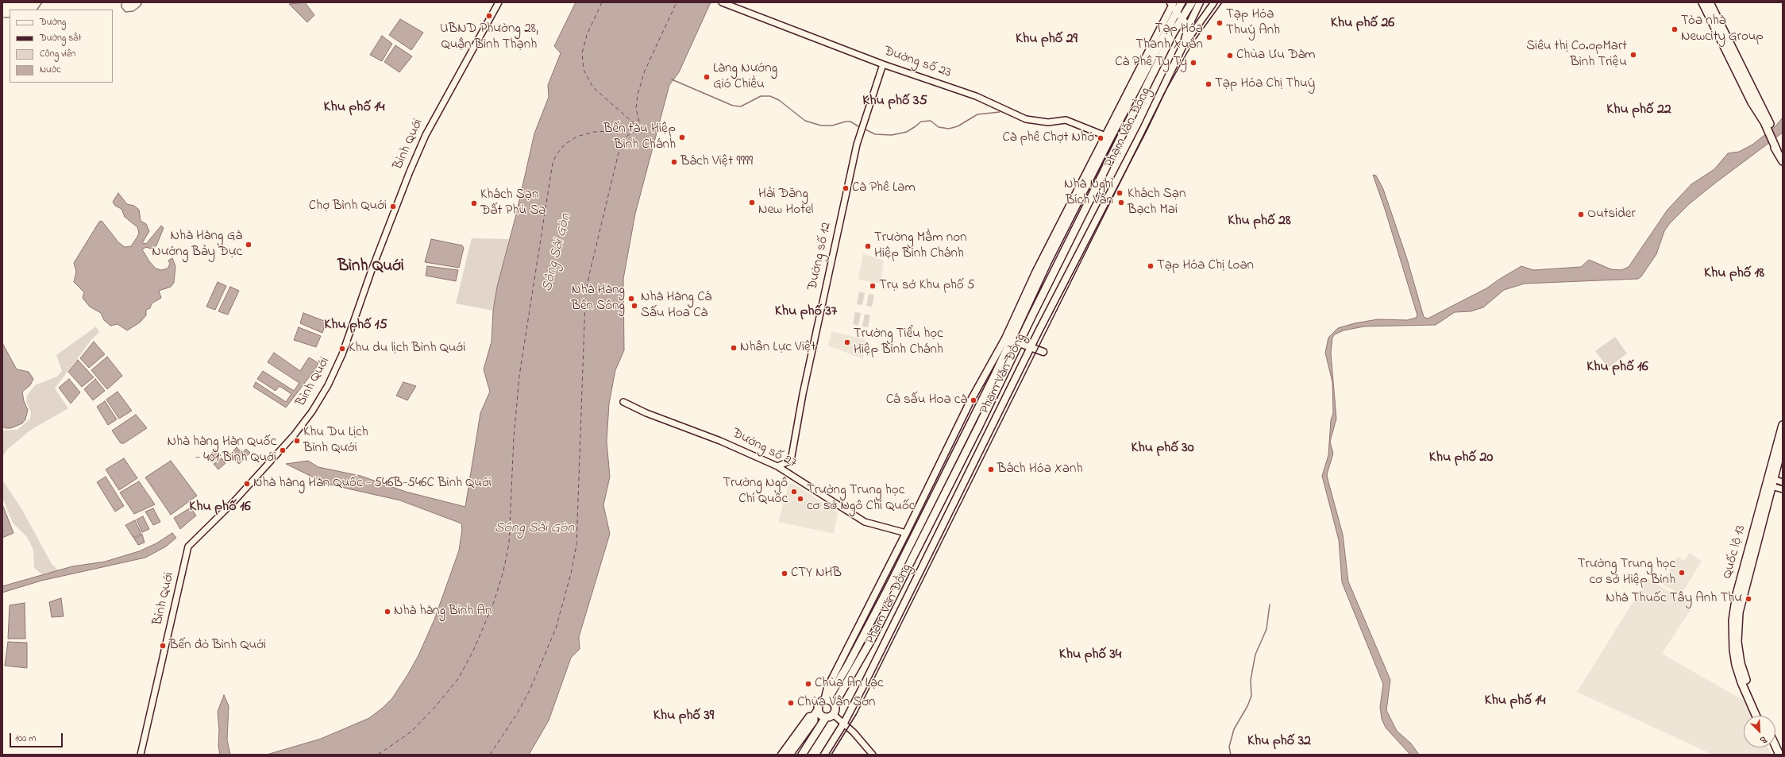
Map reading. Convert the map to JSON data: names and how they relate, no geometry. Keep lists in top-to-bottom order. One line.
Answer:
{"streets":{"highway":["Phạm Văn Đồng","Quốc lộ 13"],"street":["Đường số 23","Bình Quới","Đường số 12","Đường số 27"]},"crossings":[["Đường số 23","Phạm Văn Đồng"],["Đường số 23","Đường số 12"],["Phạm Văn Đồng","Đường số 27"],["Đường số 12","Đường số 27"]],"districts":["Khu phố 26","Khu phố 29","Khu phố 35","Khu phố 14","Khu phố 22","Khu phố 28","Bình Quới","Khu phố 18","Khu phố 37","Khu phố 15","Khu phố 16","Khu phố 30","Khu phố 20","Khu phố 16","Khu phố 34","Khu phố 14","Khu phố 39","Khu phố 32"],"water":["Sông Sài Gòn"],"places":["UBND Phường 28, Quận Bình Thạnh","Tạp Hóa Thuý Anh","Tòa nhà Newcity Group","Tạp Hóa Thanh Xuân","Siêu thị Co.opMart Bình Triệu","Chùa Ưu Đàm","Cà Phê Ty Ty","Làng Nướng Gió Chiều","Tạp Hóa Chị Thuý","Bến tàu Hiệp Bình Chánh","Cà phê Chợt Nhớ","Bách Việt 9999","Cà Phê Lam","Nhà Nghỉ Bích Vân","Hải Đăng New Hotel","Khách Sạn Bạch Mai","Khách Sạn Đất Phù Sa","Chợ Bình Quới","Outsider","Nhà Hàng Gà Nướng Bảy Đực","Trường Mầm non Hiệp Bình Chánh","Tạp Hóa Chị Loan","Trụ sở Khu phố 5","Nhà Hàng Bên Sông","Nhà Hàng Cá Sấu Hoa Cà","Trường Tiểu học Hiệp Bình Chánh","Nhân Lực Việt","Khu du lịch Bình Quới","Cá sấu Hoa cà","Khu Du Lịch Bình Qưới","Nhà hàng Hàn Quốc - 401 Bình Quới","Bách Hóa Xanh","Nhà hàng Hàn Quốc - 546B-546C Bình Quới","Trường Ngô Chí Quốc","Trường Trung học cơ sở Ngô Chí Quốc","Trường Trung học cơ sở Hiệp Bình","CTY NHB","Nhà Thuốc Tây Anh Thư","Nhà hàng Bình An","Bến đò Bình Quới","Chùa An Lạc","Chùa Vân Sơn"],"legend":["Đường","Đường sắt","Công viên","Nước"],"scale_bar":"100 m","north":"bottom right"}
